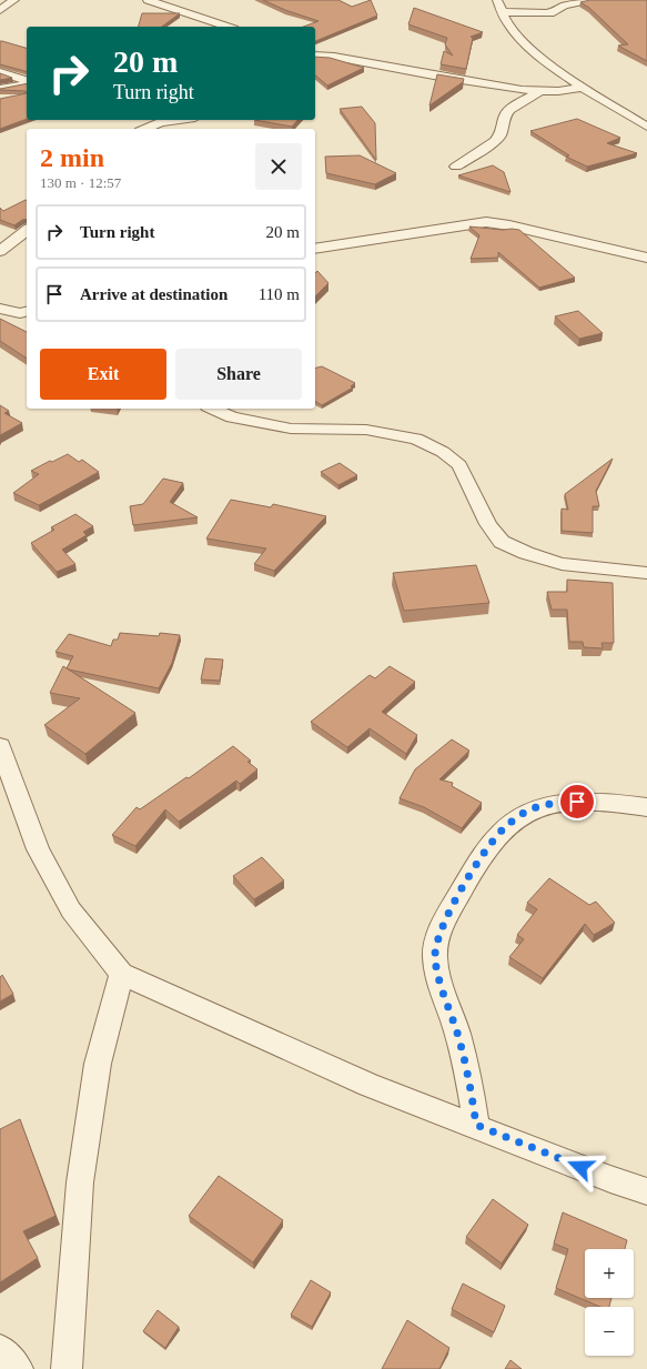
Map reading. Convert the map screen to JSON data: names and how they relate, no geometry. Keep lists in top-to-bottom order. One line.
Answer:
{"page":{"turn":["20 m","Turn right"],"heading":["2 min","130 m · 12:57"],"list":[{"name":"Turn right","value":"20 m"},{"name":"Arrive at destination","value":"110 m"}],"buttons":["Exit","Share"],"map_buttons":["+","−"]}}
